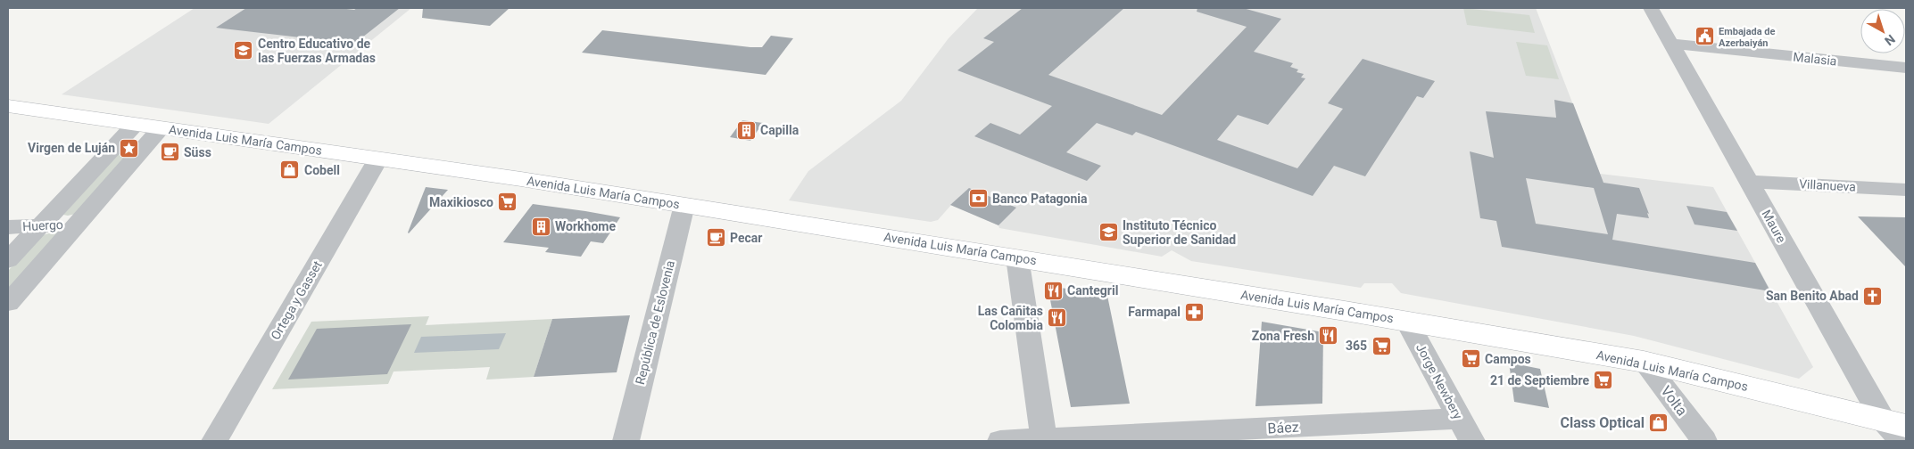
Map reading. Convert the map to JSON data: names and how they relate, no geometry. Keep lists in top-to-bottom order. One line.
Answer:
{"streets":{"main road":["Avenida Luis María Campos"],"street":["Malasia","Villanueva","Huergo","Maure","Ortega y Gasset","República de Eslovenia","Jorge Newbery","Volta","Báez"]},"crossings":[["Malasia","Maure"],["Avenida Luis María Campos","Maure"],["Avenida Luis María Campos","Ortega y Gasset"],["Avenida Luis María Campos","República de Eslovenia"],["Avenida Luis María Campos","Jorge Newbery"],["Avenida Luis María Campos","Volta"],["Villanueva","Maure"],["Jorge Newbery","Báez"]],"places":{"public building":["Embajada de Azerbaiyán"],"school or university":["Centro Educativo de las Fuerzas Armadas","Instituto Técnico Superior de Sanidad"],"building":["Capilla","Workhome"],"place":["Virgen de Luján"],"cafe":["Süss","Pecar"],"shop":["Cobell","Class Optical"],"bank":["Banco Patagonia"],"supermarket":["Maxikiosco","365","Campos","21 de Septiembre"],"restaurant":["Cantegril","Las Cañitas Colombia","Zona Fresh"],"church":["San Benito Abad"],"pharmacy":["Farmapal"]},"north":"bottom right"}
